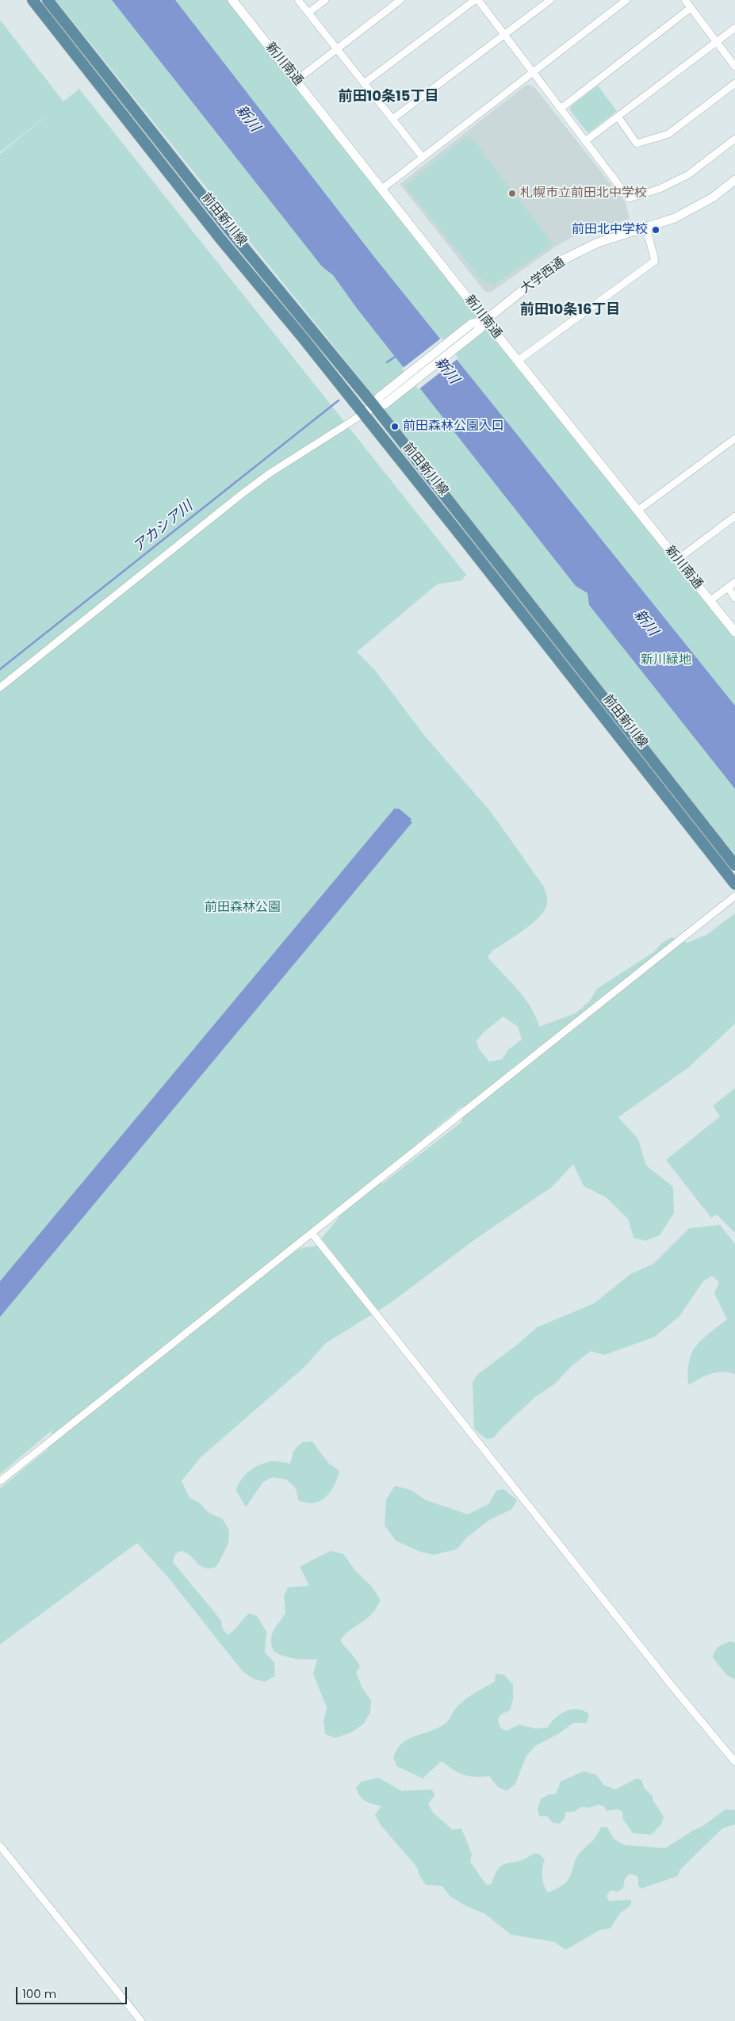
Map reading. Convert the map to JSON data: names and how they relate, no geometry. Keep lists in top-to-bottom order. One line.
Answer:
{"streets":{"main road":["前田新川線"],"street":["新川南通","大学西通"]},"crossings":[["新川南通","大学西通"],["前田新川線","大学西通"]],"districts":["前田10条15丁目","前田10条16丁目"],"water":["新川","アカシア川"],"parks":["新川緑地","前田森林公園"],"places":["札幌市立前田北中学校","前田北中学校","前田森林公園入口"],"scale_bar":"100 m"}
